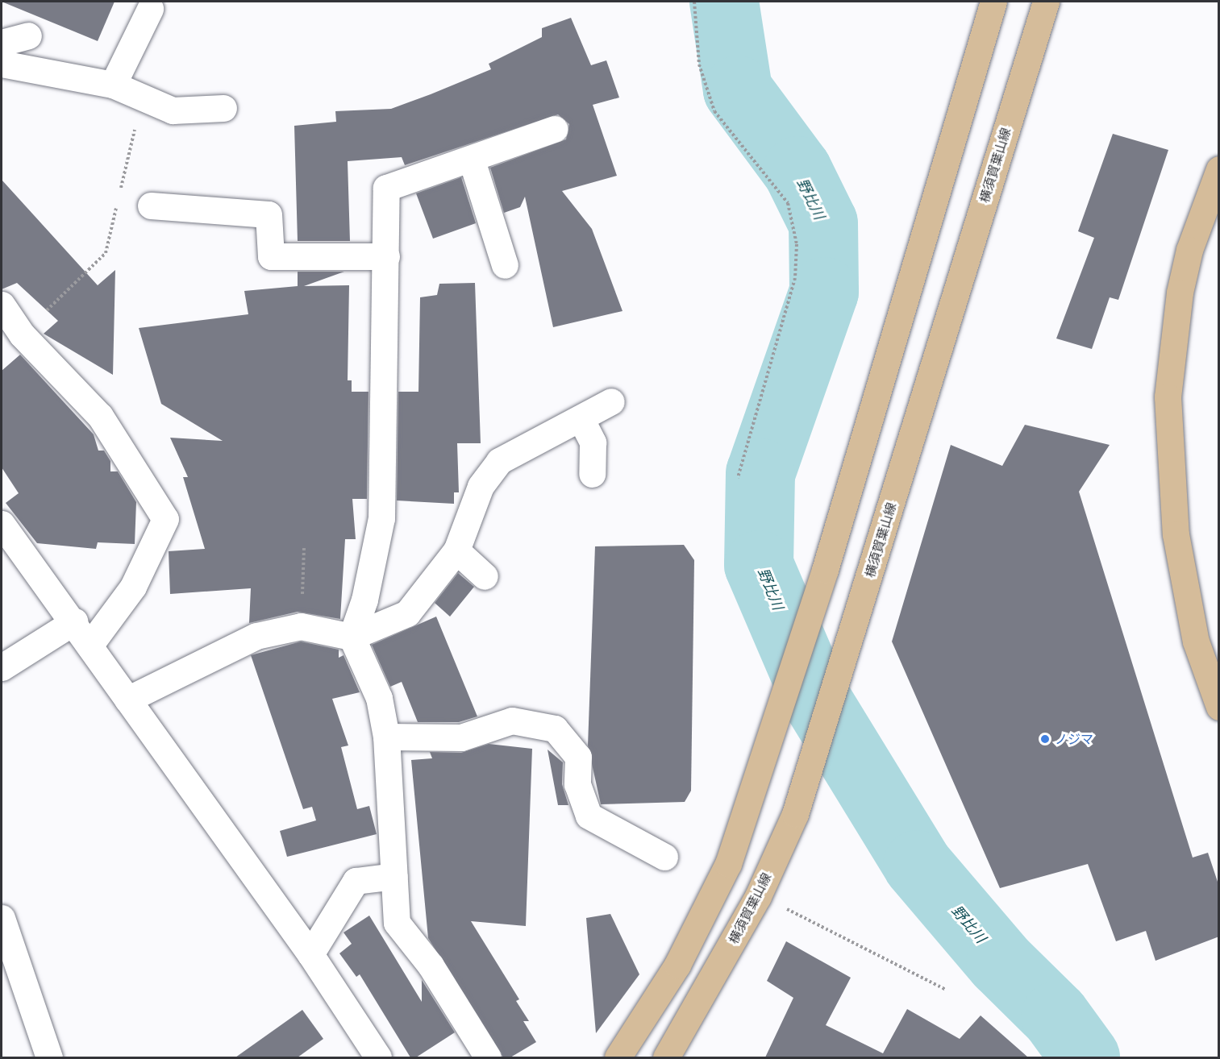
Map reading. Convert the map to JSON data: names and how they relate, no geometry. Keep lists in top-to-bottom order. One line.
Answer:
{"streets":{"main road":["横須賀葉山線"]},"water":["野比川"],"places":["ノジマ"]}
